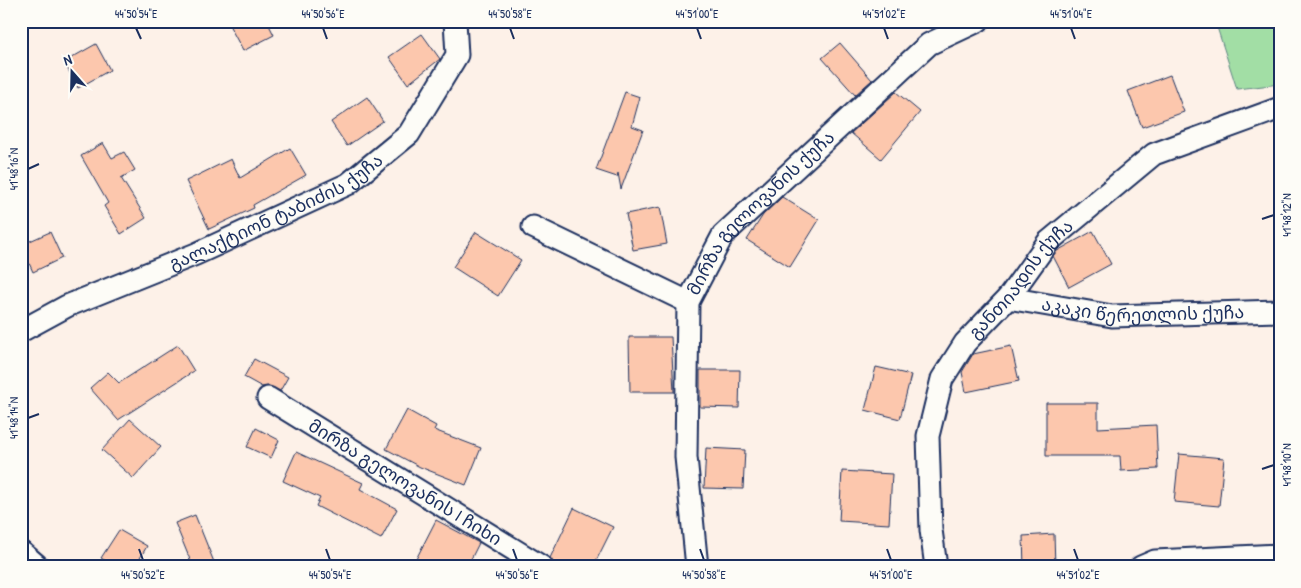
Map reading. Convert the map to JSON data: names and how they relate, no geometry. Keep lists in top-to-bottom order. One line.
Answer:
{"streets":{"street":["გალაქტიონ ტაბიძის ქუჩა","მირზა გელოვანის ქუჩა","განთიადის ქუჩა","აკაკი წერეთლის ქუჩა","მირზა გელოვანის I ჩიხი"]},"crossings":[["განთიადის ქუჩა","აკაკი წერეთლის ქუჩა"]],"north":"top","coordinates":["44°50'54\"E","44°50'56\"E","44°50'58\"E","44°51'00\"E","44°51'02\"E","44°51'04\"E","41°48'16\"N","41°48'12\"N","41°48'14\"N","41°48'10\"N","44°50'52\"E"]}
